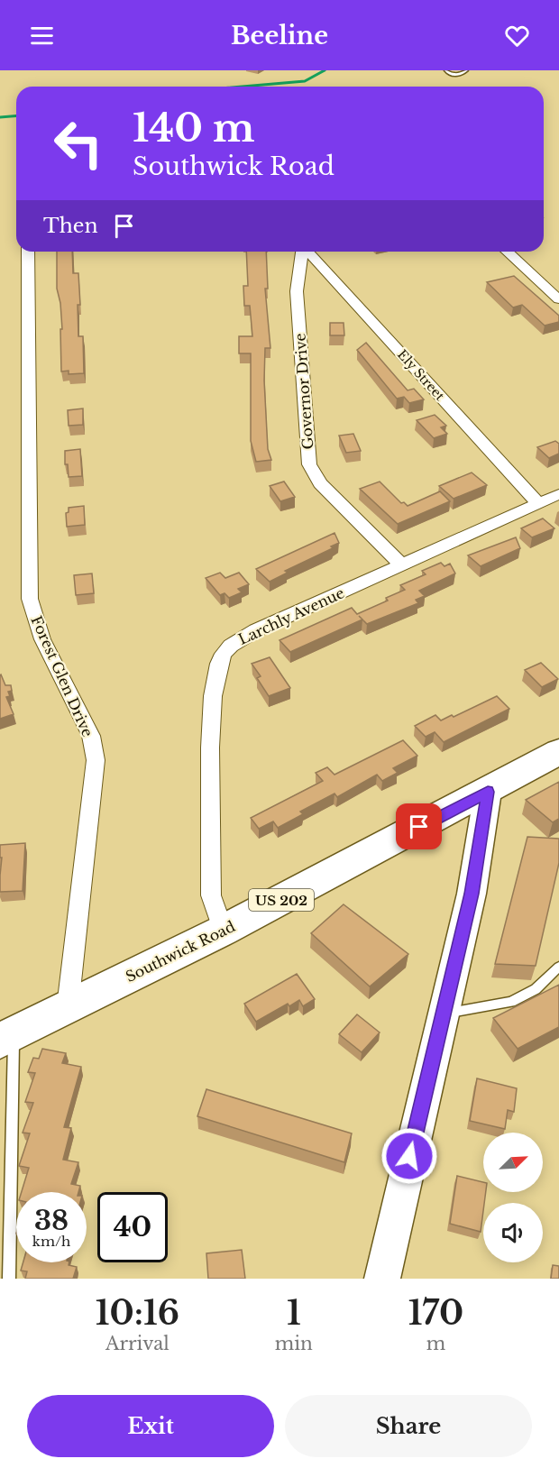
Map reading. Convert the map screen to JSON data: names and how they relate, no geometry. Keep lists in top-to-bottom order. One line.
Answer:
{"streets":{"highway":["US 202","Southwick Road"],"street":["Ely Street","Governor Drive","Larchly Avenue","Forest Glen Drive"]},"crossings":[["Ely Street","Larchly Avenue"],["Governor Drive","Larchly Avenue"],["Larchly Avenue","Southwick Road"],["Forest Glen Drive","Southwick Road"]],"north":"top right","page":{"header":"Beeline","turn":["140 m","Southwick Road"],"then":"Then","speed":"38 km/h","limit":"40","eta":["10:16","Arrival","1","min","170","m"],"buttons":["Exit","Share"]}}
